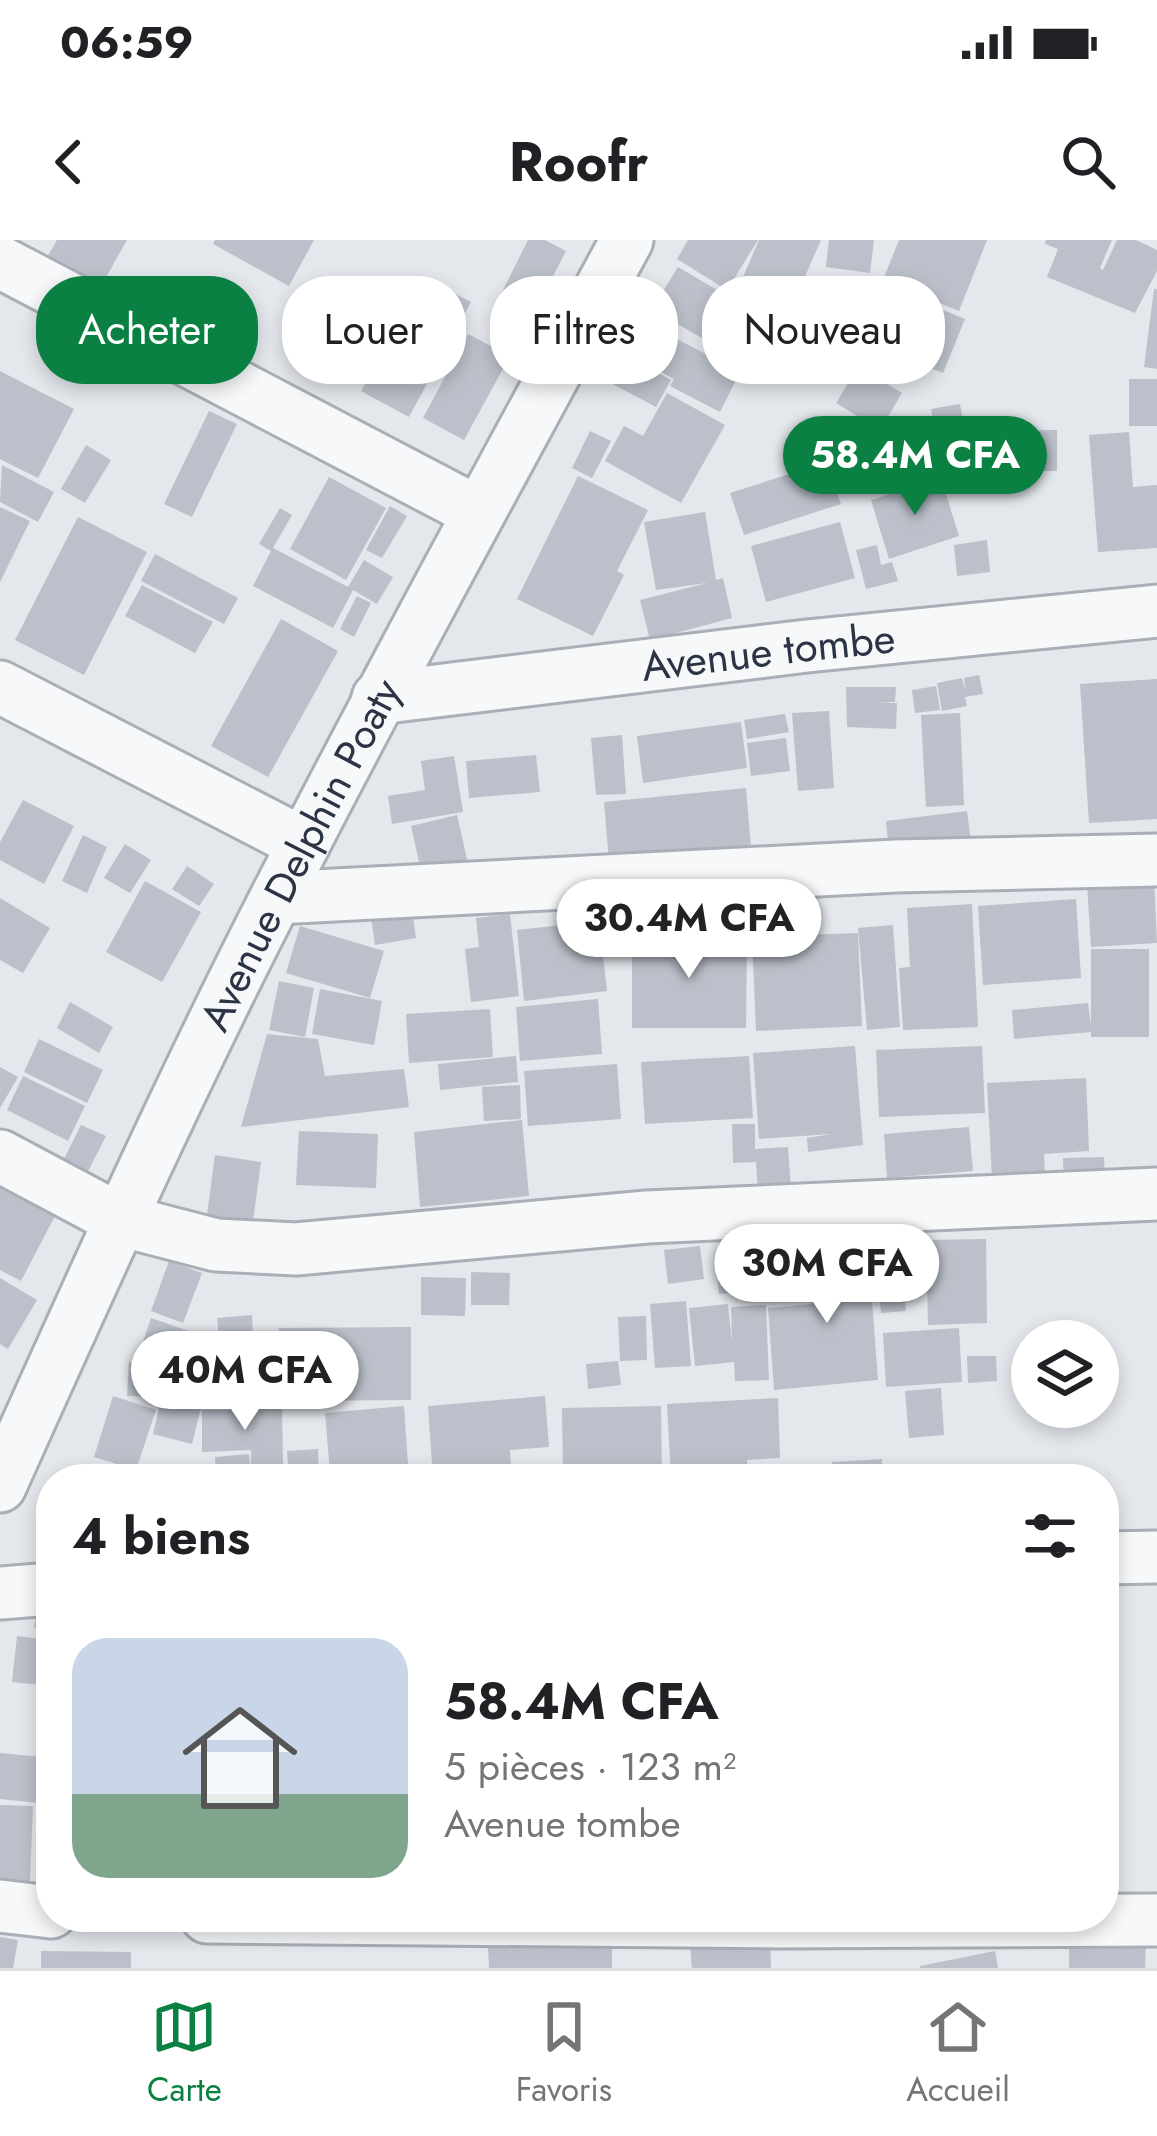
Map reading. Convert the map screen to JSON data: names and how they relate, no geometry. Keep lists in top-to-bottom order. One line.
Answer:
{"streets":{"street":["Avenue tombe","Avenue Delphin Poaty"]},"crossings":[["Avenue tombe","Avenue Delphin Poaty"]],"page":{"status":"06:59","header":"Roofr","chip":["Acheter","Louer","Filtres","Nouveau"],"price":["58.4M CFA","30.4M CFA","30M CFA","40M CFA"],"heading":"4 biens","list":[{"name":"58.4M CFA","note":"5 pièces · 123 m² · Avenue tombe"}],"tabs":["Carte","Favoris","Accueil"]}}
